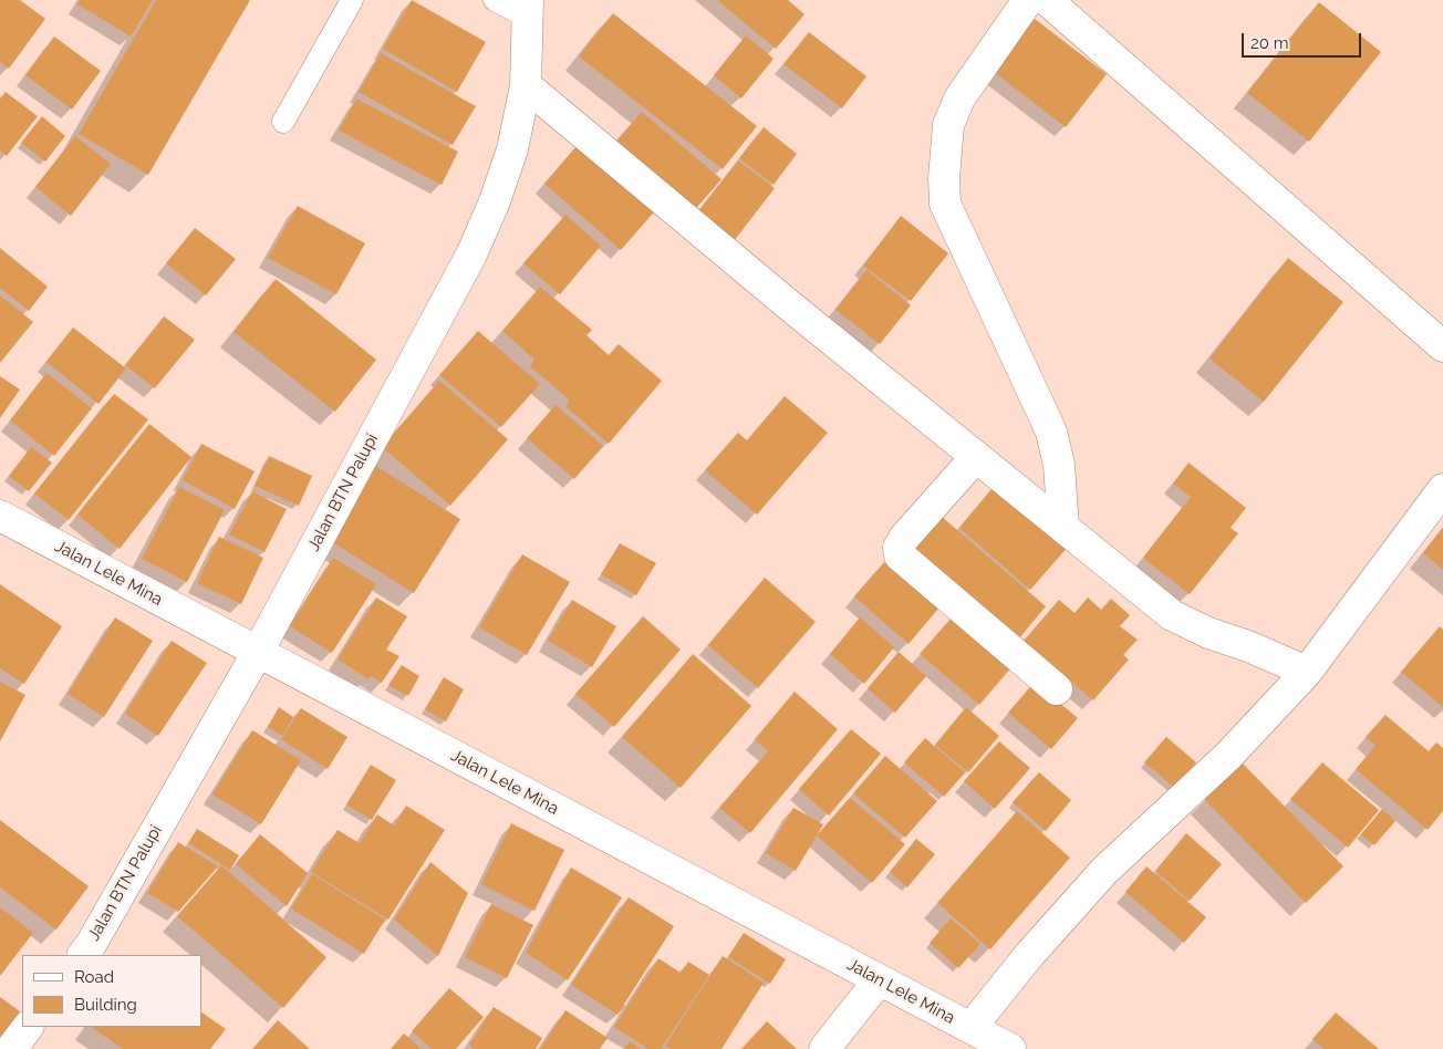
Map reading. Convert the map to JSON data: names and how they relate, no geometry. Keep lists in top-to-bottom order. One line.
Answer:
{"streets":{"street":["Jalan BTN Palupi","Jalan Lele Mina"]},"crossings":[["Jalan BTN Palupi","Jalan Lele Mina"]],"legend":["Road","Building"],"scale_bar":"20 m"}
